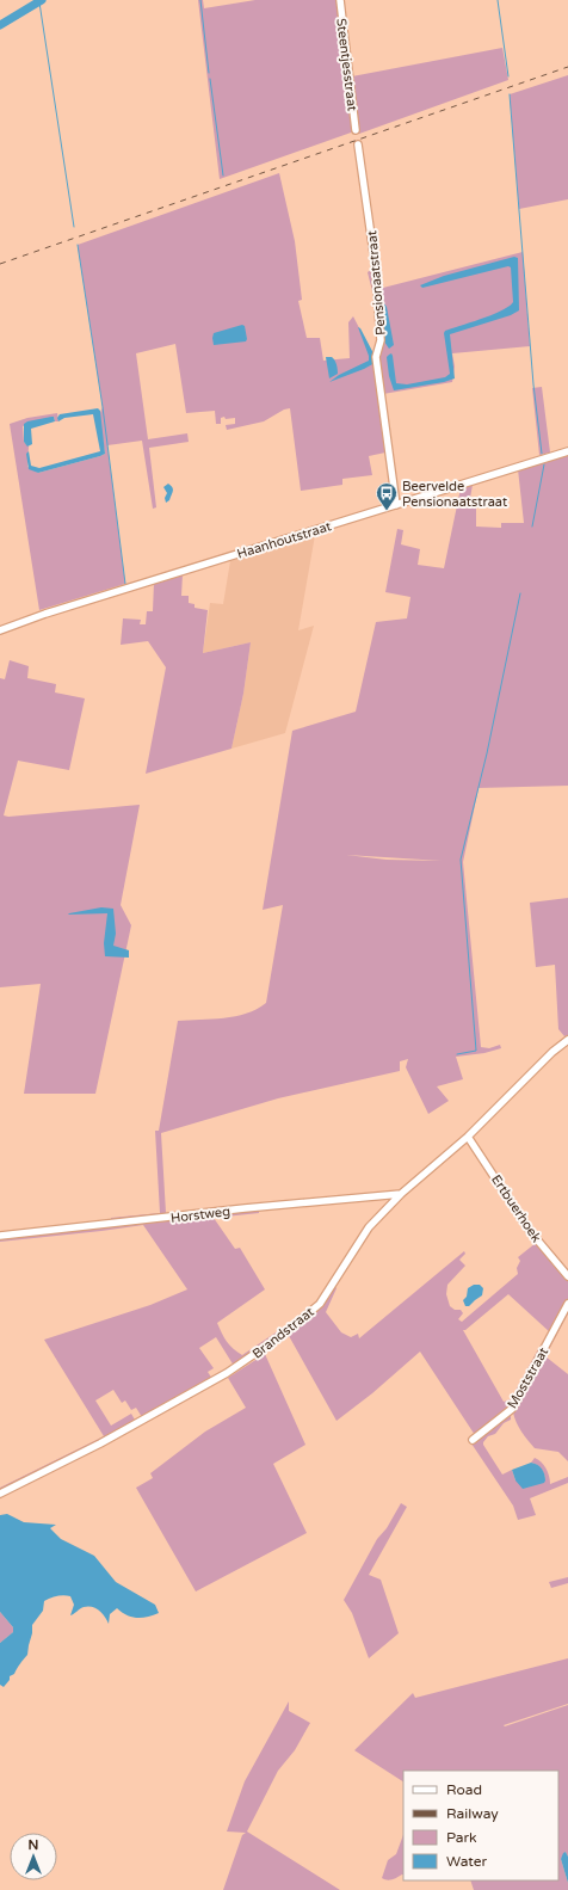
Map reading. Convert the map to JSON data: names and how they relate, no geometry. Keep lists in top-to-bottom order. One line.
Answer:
{"streets":{"street":["Steentjesstraat","Pensionaatstraat","Haanhoutstraat","Ertbuerhoek","Horstweg","Brandstraat","Moststraat"]},"crossings":[["Pensionaatstraat","Haanhoutstraat"],["Ertbuerhoek","Brandstraat"],["Horstweg","Brandstraat"]],"places":{"bus stop":["Beervelde Pensionaatstraat"]},"legend":["Road","Railway","Park","Water"],"north":"top"}
